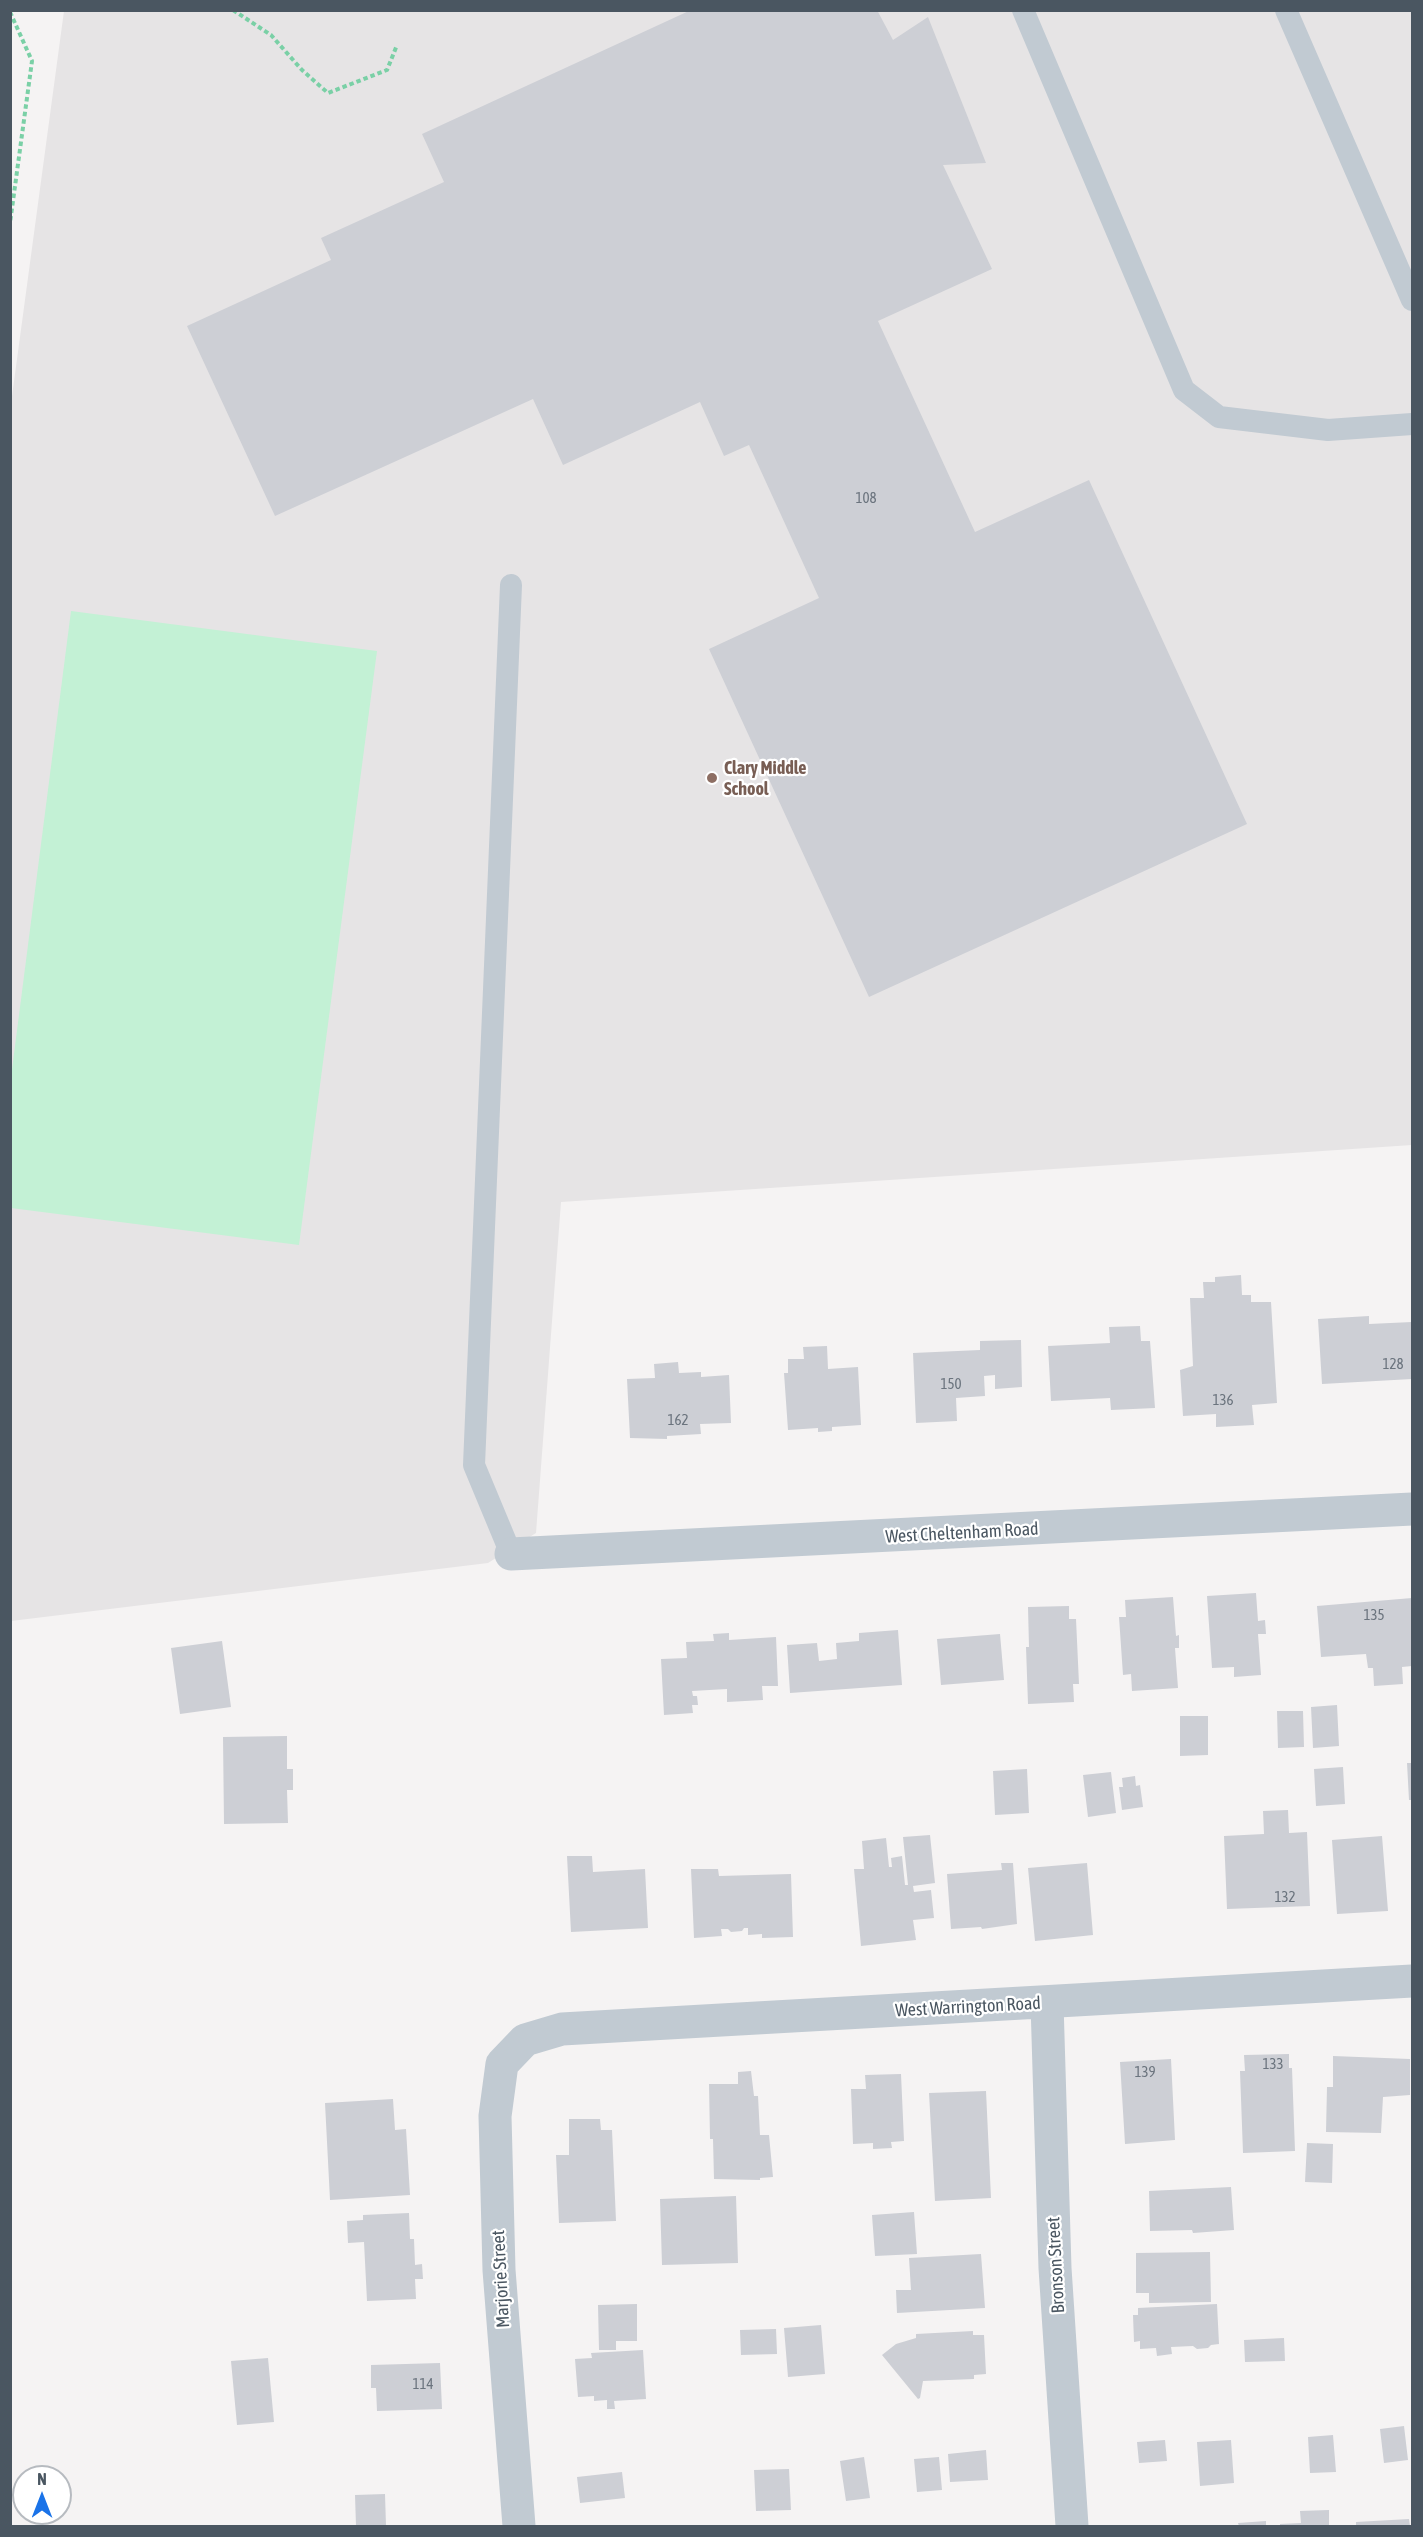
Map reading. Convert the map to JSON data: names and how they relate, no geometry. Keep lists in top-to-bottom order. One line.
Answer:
{"streets":{"street":["West Cheltenham Road","West Warrington Road","Bronson Street","Marjorie Street"]},"crossings":[["West Warrington Road","Bronson Street"],["West Warrington Road","Marjorie Street"]],"places":["Clary Middle School"],"house_numbers":["108","128","150","136","162","135","132","133","139","114"],"north":"top"}
